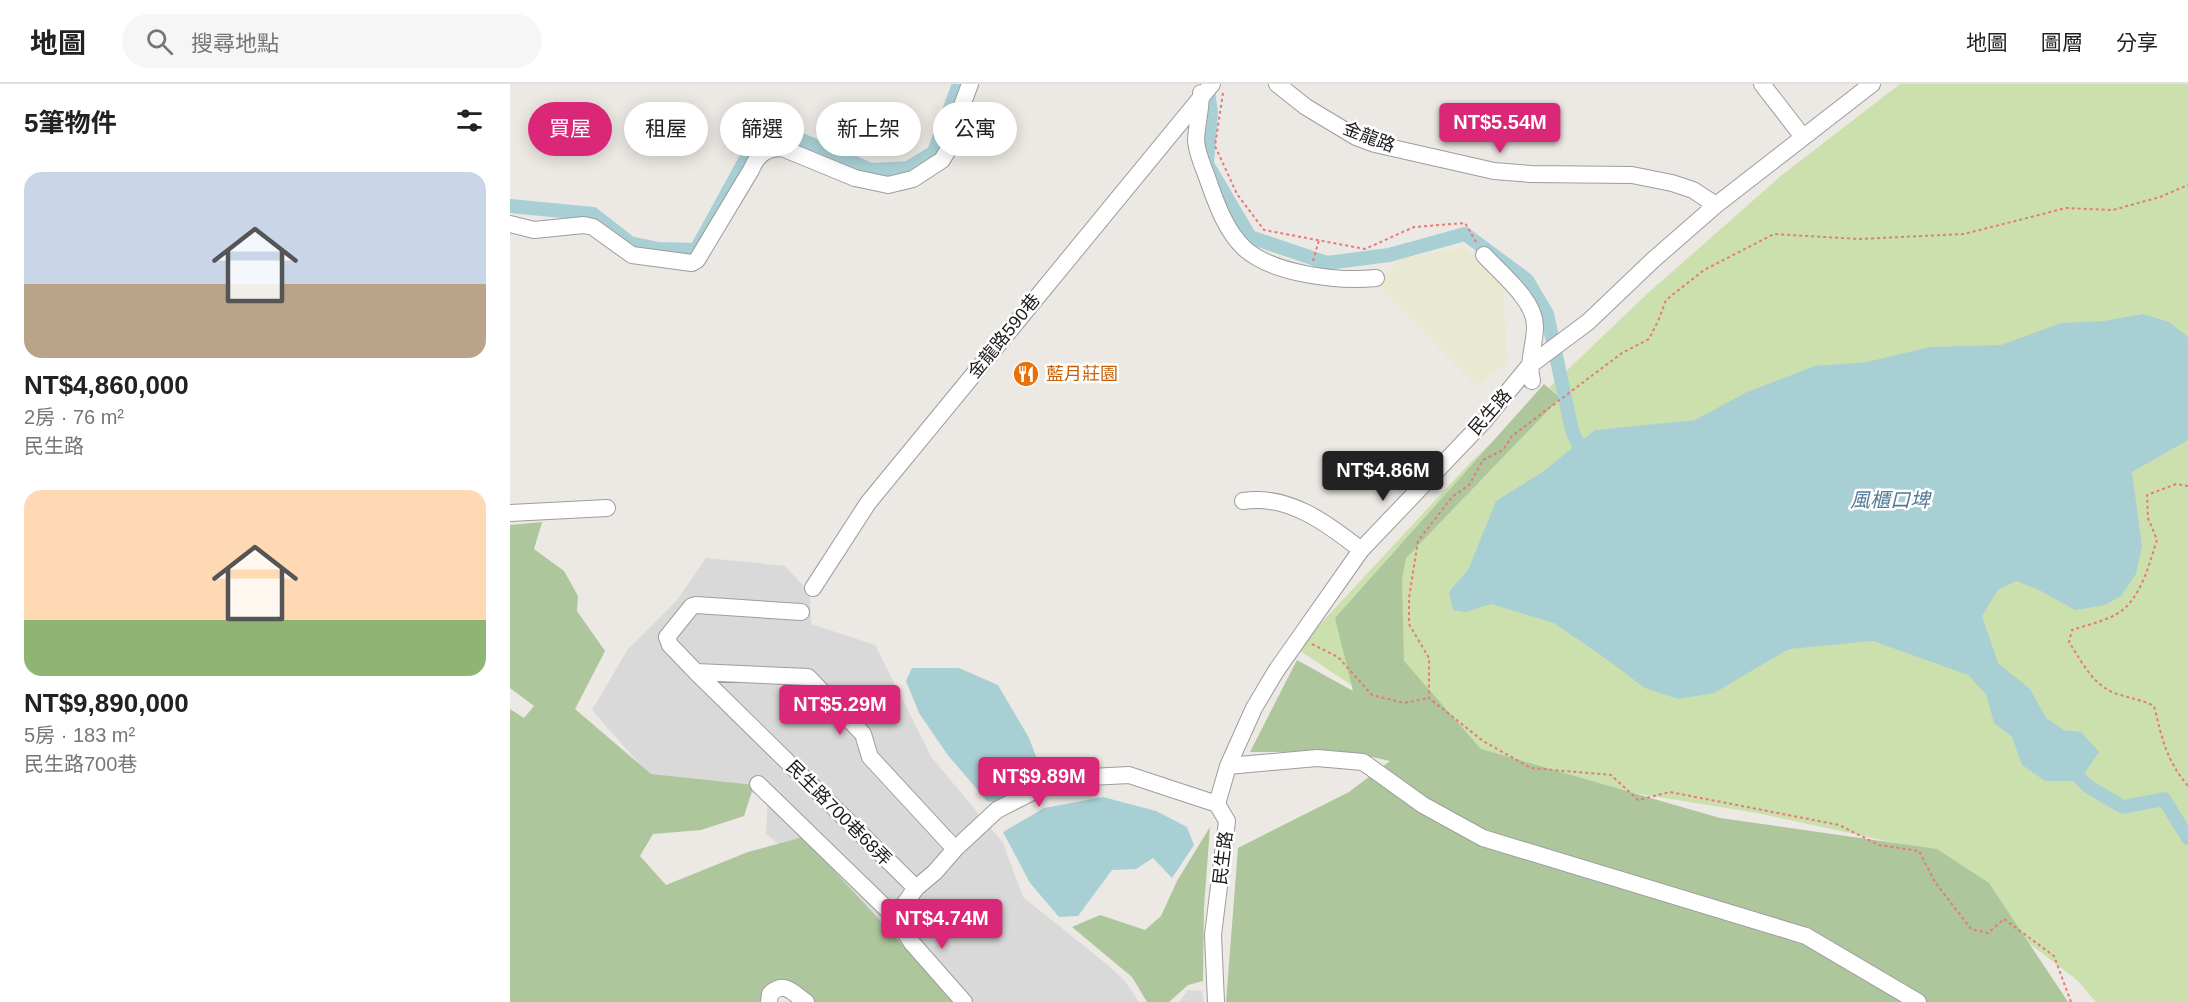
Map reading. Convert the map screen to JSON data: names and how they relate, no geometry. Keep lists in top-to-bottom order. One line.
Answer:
{"streets":{"street":["金龍路","金龍路590巷","民生路","民生路700巷68弄"]},"crossings":[["金龍路","民生路"]],"water":["風櫃口埤"],"places":{"restaurant":["藍月莊園"]},"page":{"header":"地圖","search":"搜尋地點","nav":["地圖","圖層","分享"],"heading":"5筆物件","chip":["買屋","租屋","篩選","新上架","公寓"],"price":["NT$5.54M","NT$4.86M","NT$5.29M","NT$9.89M","NT$4.74M"],"list":[{"name":"NT$4,860,000","note":"2房 · 76 m² · 民生路"},{"name":"NT$9,890,000","note":"5房 · 183 m² · 民生路700巷"}]}}
